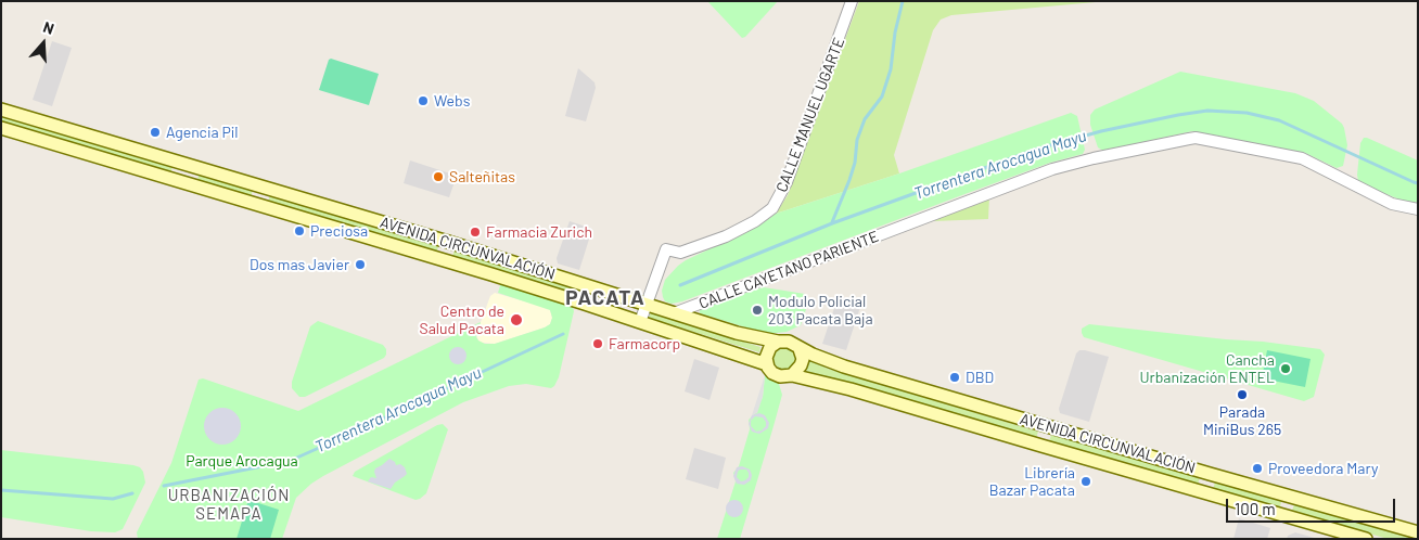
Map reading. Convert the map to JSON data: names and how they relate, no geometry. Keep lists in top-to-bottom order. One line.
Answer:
{"streets":{"main road":["AVENIDA CIRCUNVALACIÓN"],"street":["CALLE MANUEL UGARTE","CALLE CAYETANO PARIENTE"]},"crossings":[["CALLE MANUEL UGARTE","AVENIDA CIRCUNVALACIÓN"],["AVENIDA CIRCUNVALACIÓN","CALLE CAYETANO PARIENTE"]],"districts":["PACATA","URBANIZACIÓN SEMAPA"],"water":["Torrentera Arocagua Mayu"],"parks":["Parque Arocagua"],"places":["Webs","Agencia Pil","Salteñitas","Preciosa","Farmacia Zurich","Dos mas Javier","Modulo Policial 203 Pacata Baja","Centro de Salud Pacata","Farmacorp","Cancha Urbanización ENTEL","DBD","Parada MiniBus 265","Proveedora Mary","Librería Bazar Pacata"],"scale_bar":"100 m","north":"top"}
